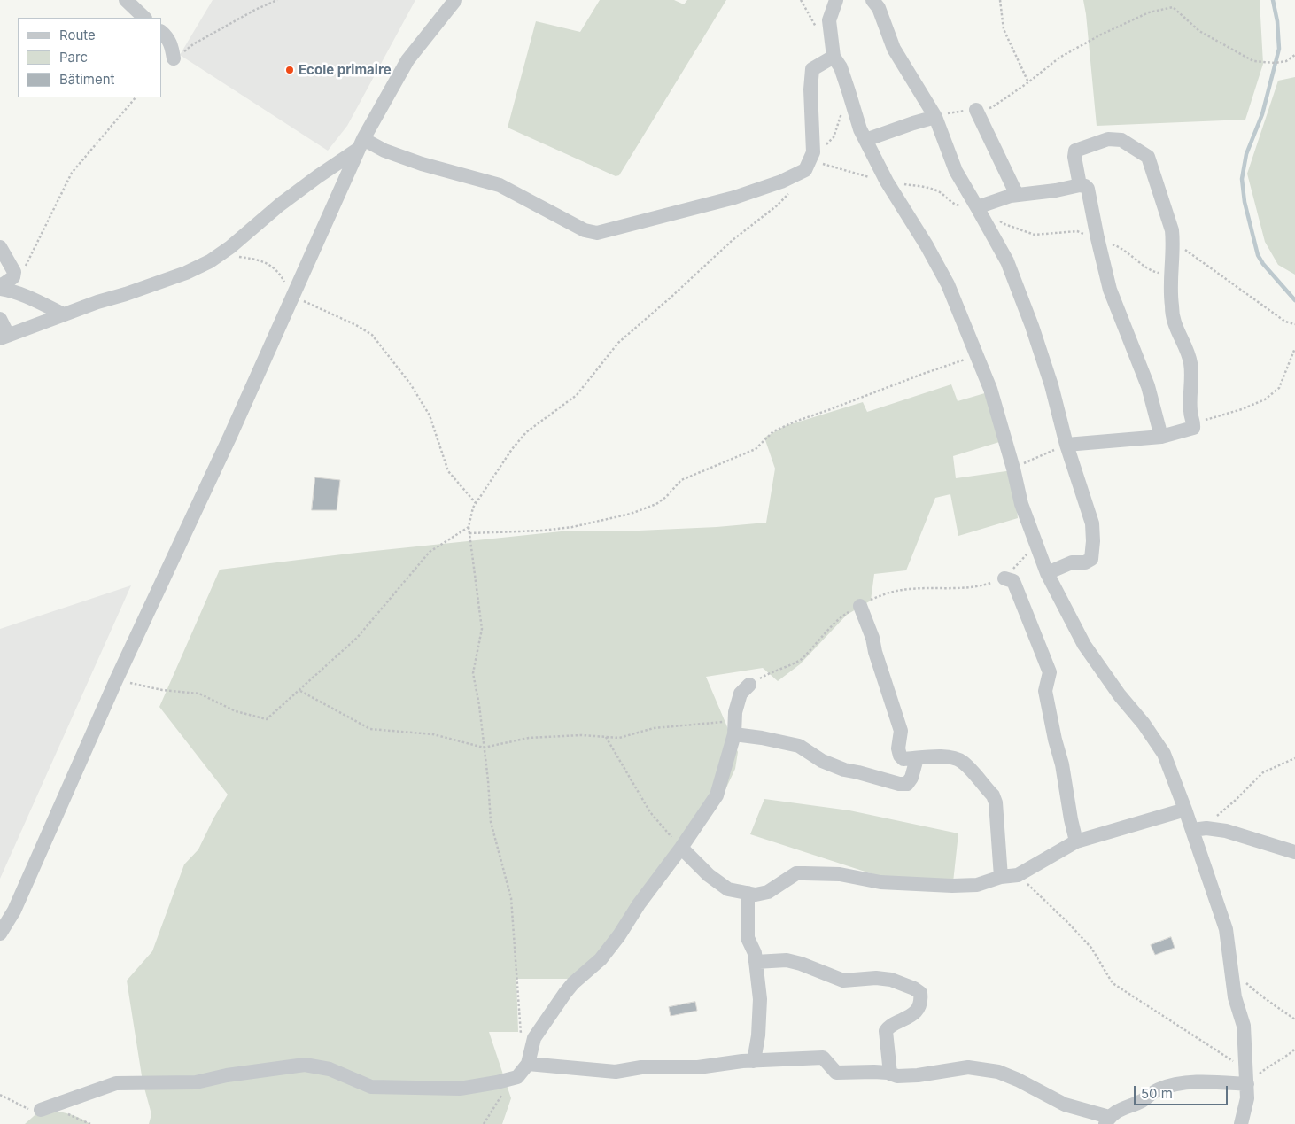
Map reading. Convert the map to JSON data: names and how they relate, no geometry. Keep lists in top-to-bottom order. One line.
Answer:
{"places":["Ecole primaire"],"legend":["Route","Parc","Bâtiment"],"scale_bar":"50 m"}
